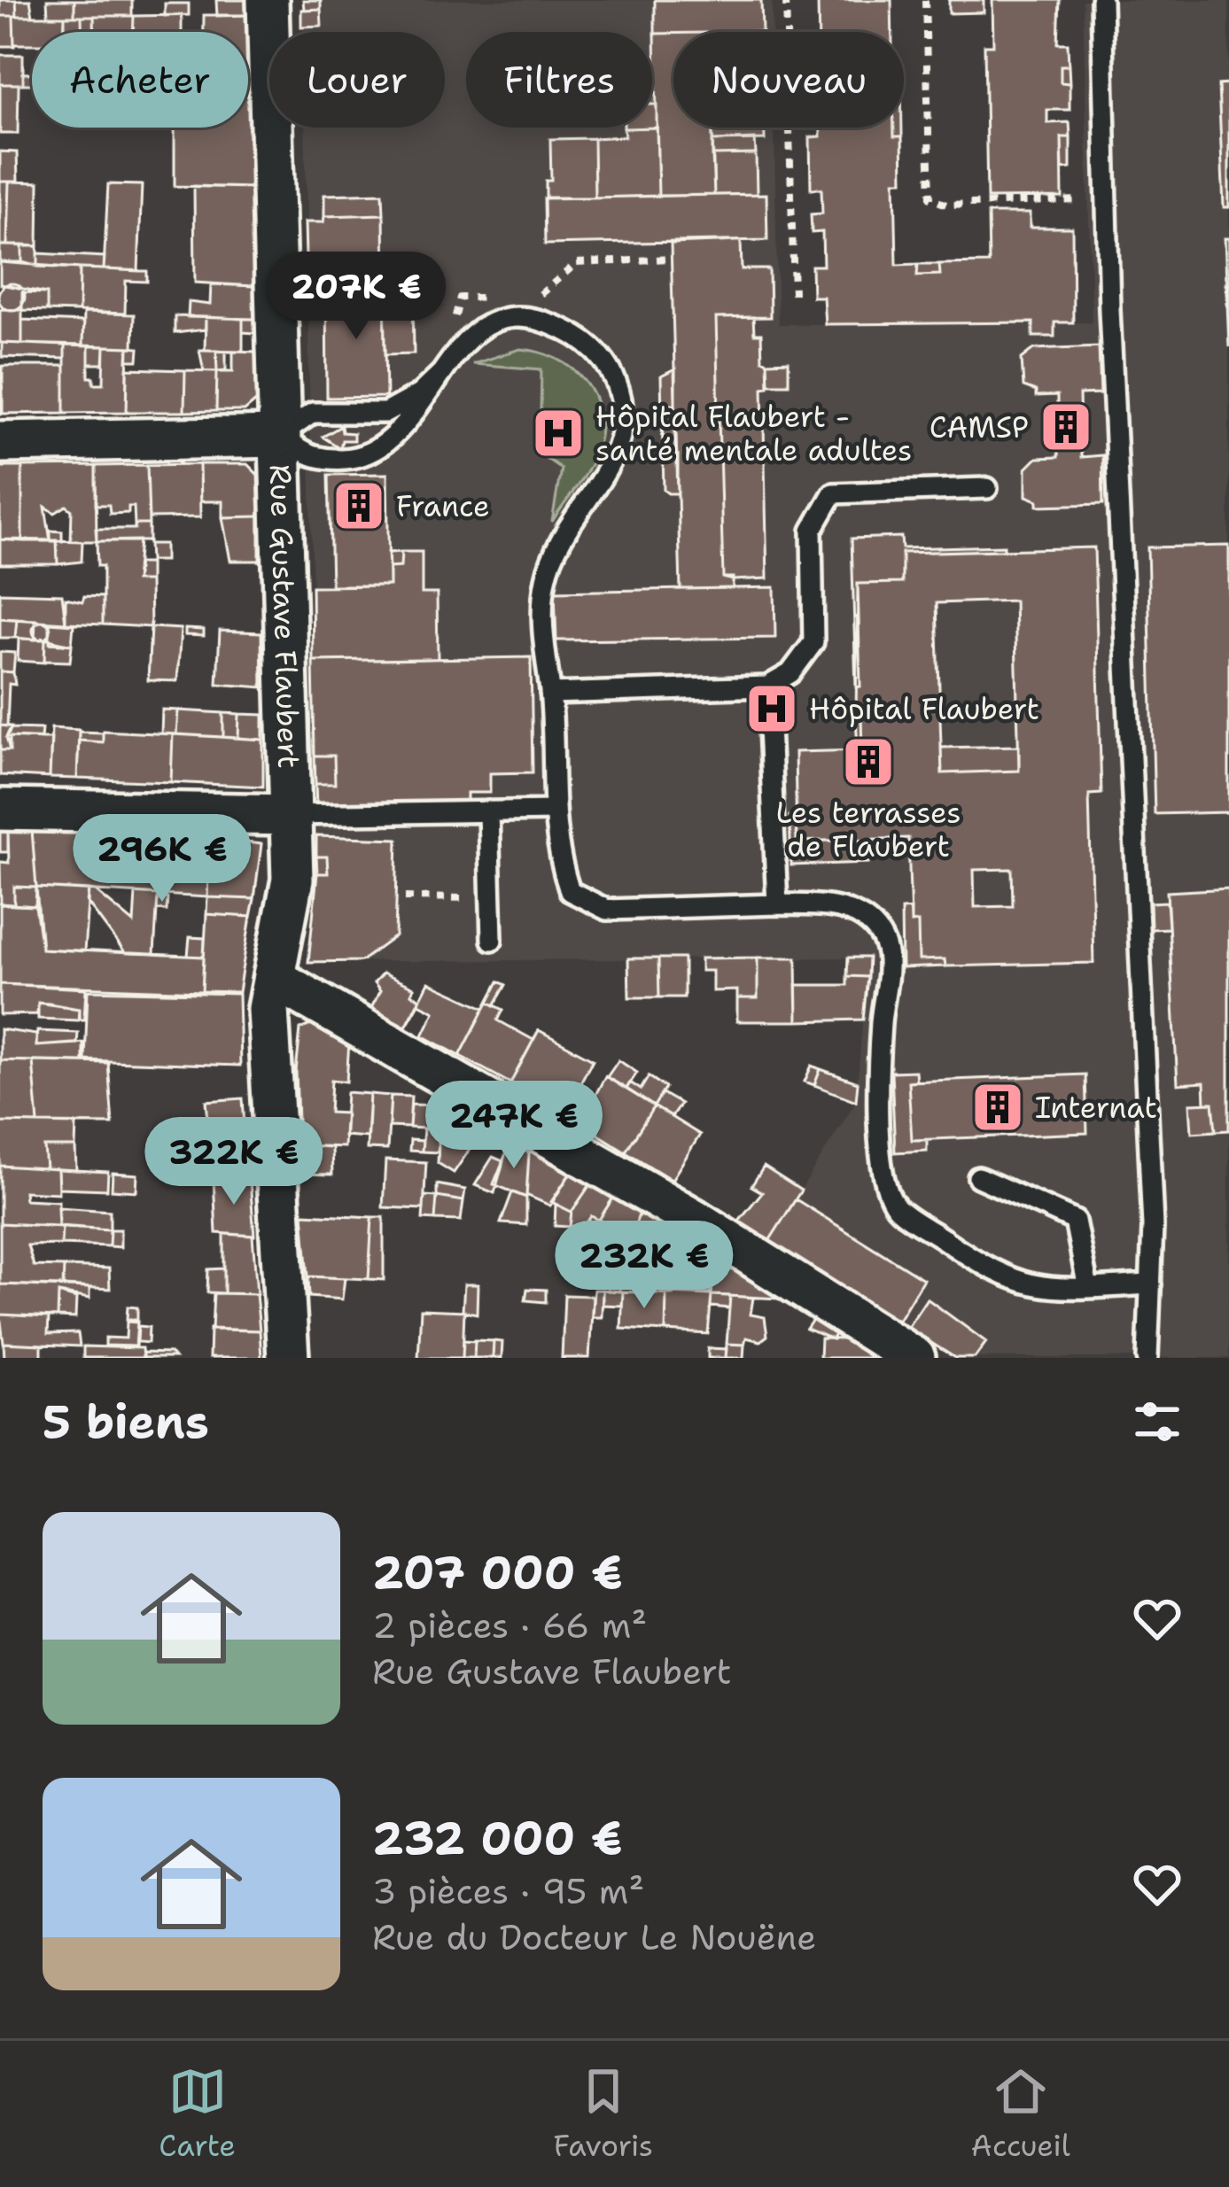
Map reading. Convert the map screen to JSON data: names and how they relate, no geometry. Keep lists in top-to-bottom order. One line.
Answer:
{"streets":{"street":["Rue Gustave Flaubert"]},"places":{"building":["CAMSP","France","Les terrasses de Flaubert","Internat"],"hospital":["Hôpital Flaubert - santé mentale adultes","Hôpital Flaubert"]},"page":{"chip":["Acheter","Louer","Filtres","Nouveau"],"price":["207K €","296K €","247K €","322K €","232K €"],"heading":"5 biens","list":[{"name":"207 000 €","note":"2 pièces · 66 m² · Rue Gustave Flaubert"},{"name":"232 000 €","note":"3 pièces · 95 m² · Rue du Docteur Le Nouëne"}],"tabs":["Carte","Favoris","Accueil"]}}
